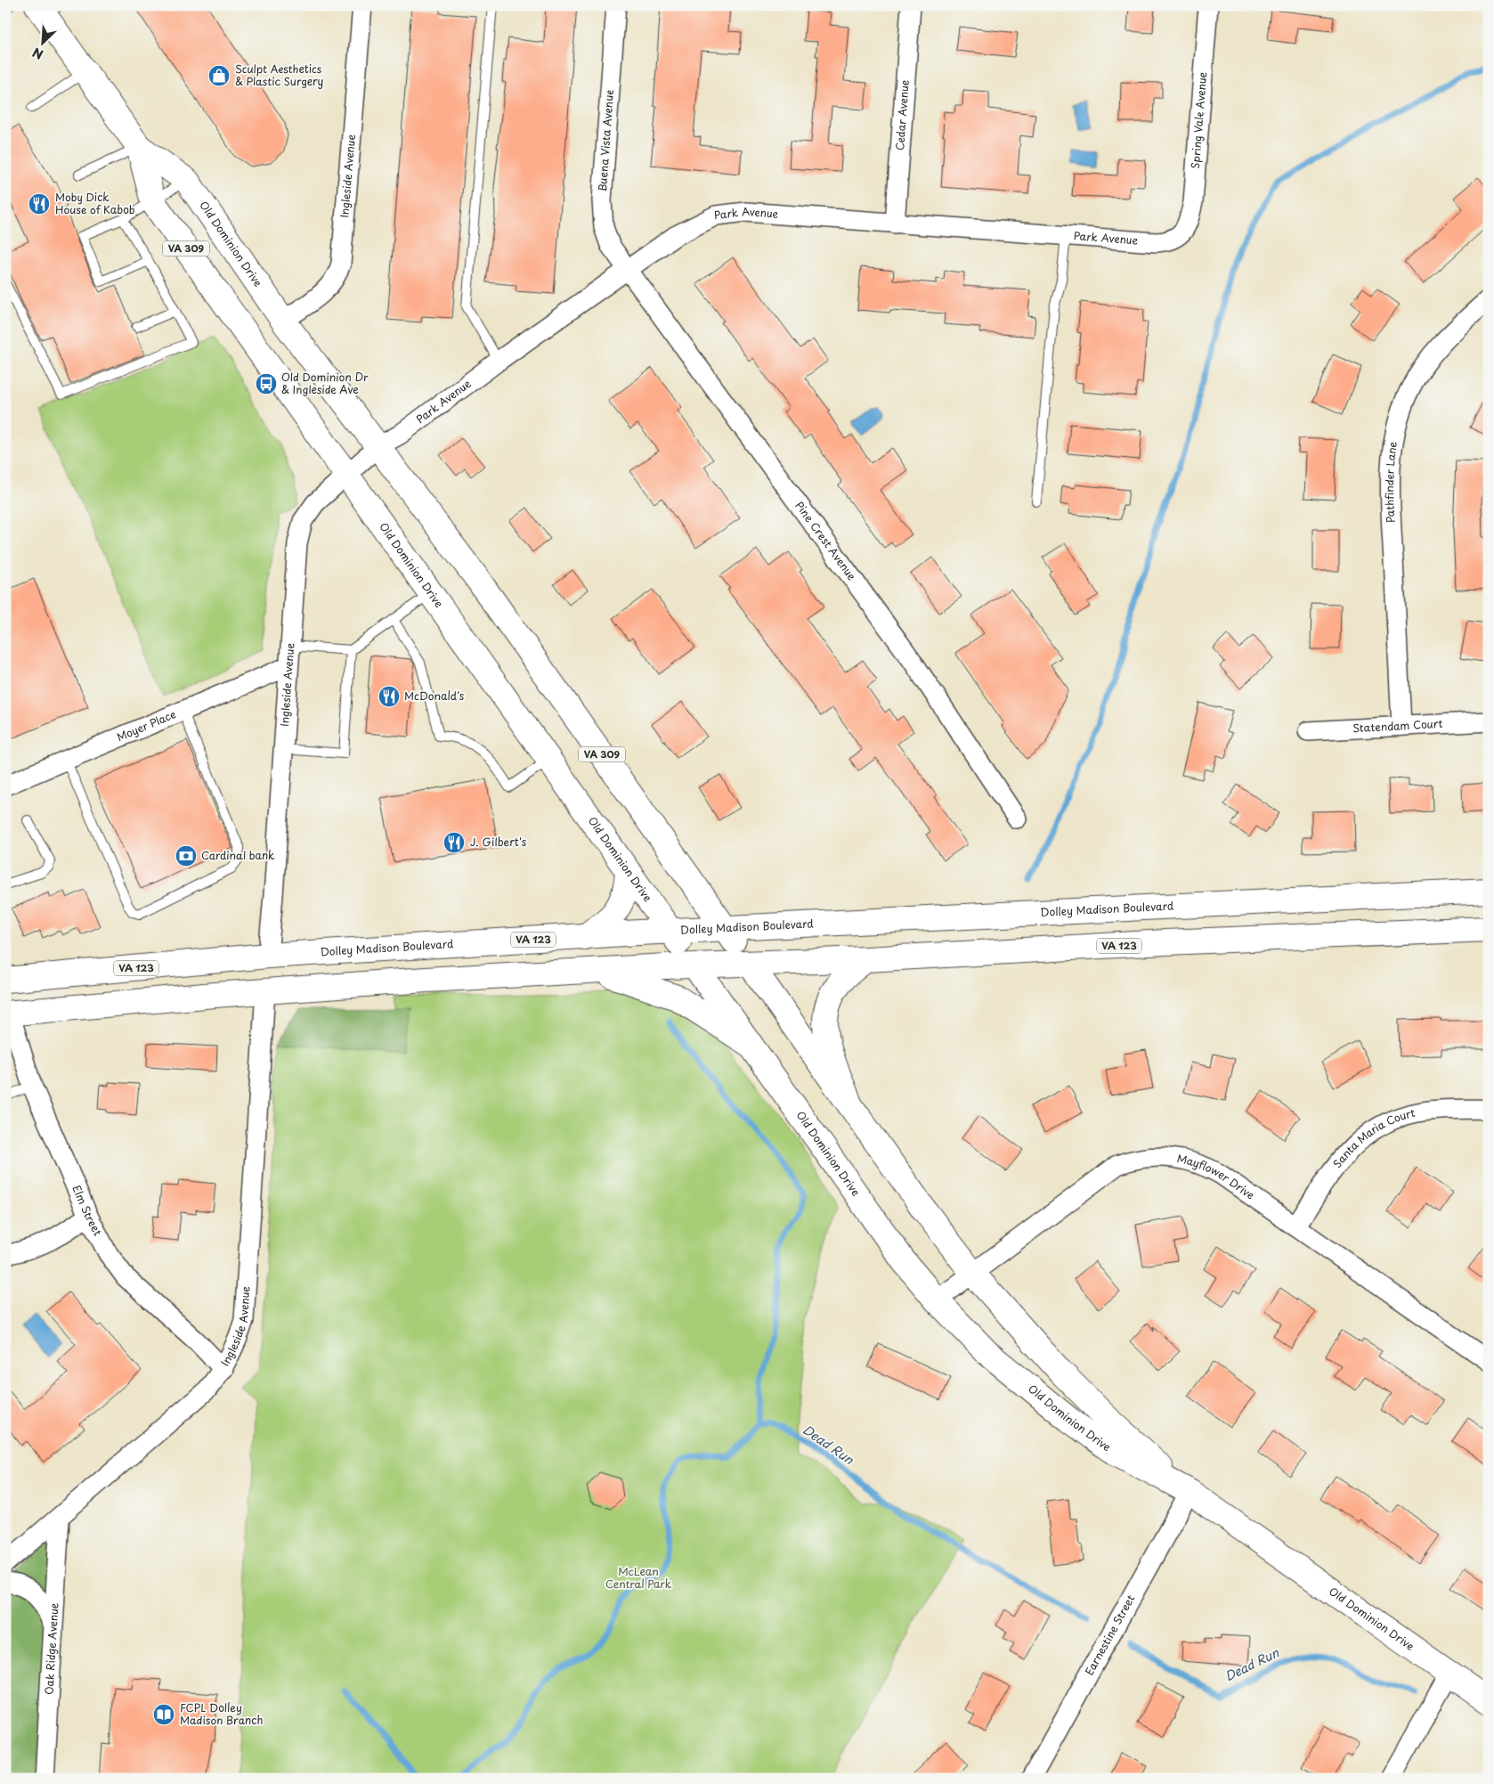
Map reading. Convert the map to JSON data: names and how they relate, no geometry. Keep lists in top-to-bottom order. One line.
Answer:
{"streets":{"main road":["Old Dominion Drive","VA 309","Dolley Madison Boulevard","VA 123"],"street":["Cedar Avenue","Spring Vale Avenue","Buena Vista Avenue","Ingleside Avenue","Park Avenue","Pathfinder Lane","Pine Crest Avenue","Moyer Place","Statendam Court","Santa Maria Court","Mayflower Drive","Elm Street","Earnestine Street","Oak Ridge Avenue"]},"crossings":[["Cedar Avenue","Park Avenue"],["Spring Vale Avenue","Park Avenue"],["Buena Vista Avenue","Park Avenue"],["Buena Vista Avenue","Pine Crest Avenue"],["Ingleside Avenue","Park Avenue"],["Ingleside Avenue","Old Dominion Drive"],["Ingleside Avenue","Moyer Place"],["Ingleside Avenue","Dolley Madison Boulevard"],["Ingleside Avenue","VA 123"],["Ingleside Avenue","Elm Street"],["Ingleside Avenue","Oak Ridge Avenue"],["Park Avenue","Old Dominion Drive"],["Park Avenue","Pine Crest Avenue"],["Old Dominion Drive","Dolley Madison Boulevard"],["Old Dominion Drive","VA 123"],["Old Dominion Drive","Mayflower Drive"],["Old Dominion Drive","Earnestine Street"],["Pathfinder Lane","Statendam Court"],["VA 123","Elm Street"],["Santa Maria Court","Mayflower Drive"]],"water":["Dead Run"],"parks":["McLean Central Park"],"places":{"shop":["Sculpt Aesthetics & Plastic Surgery"],"restaurant":["Moby Dick House of Kabob","McDonald's","J. Gilbert's"],"bus stop":["Old Dominion Dr & Ingleside Ave"],"bank":["Cardinal bank"],"library":["FCPL Dolley Madison Branch"]},"north":"bottom left"}
